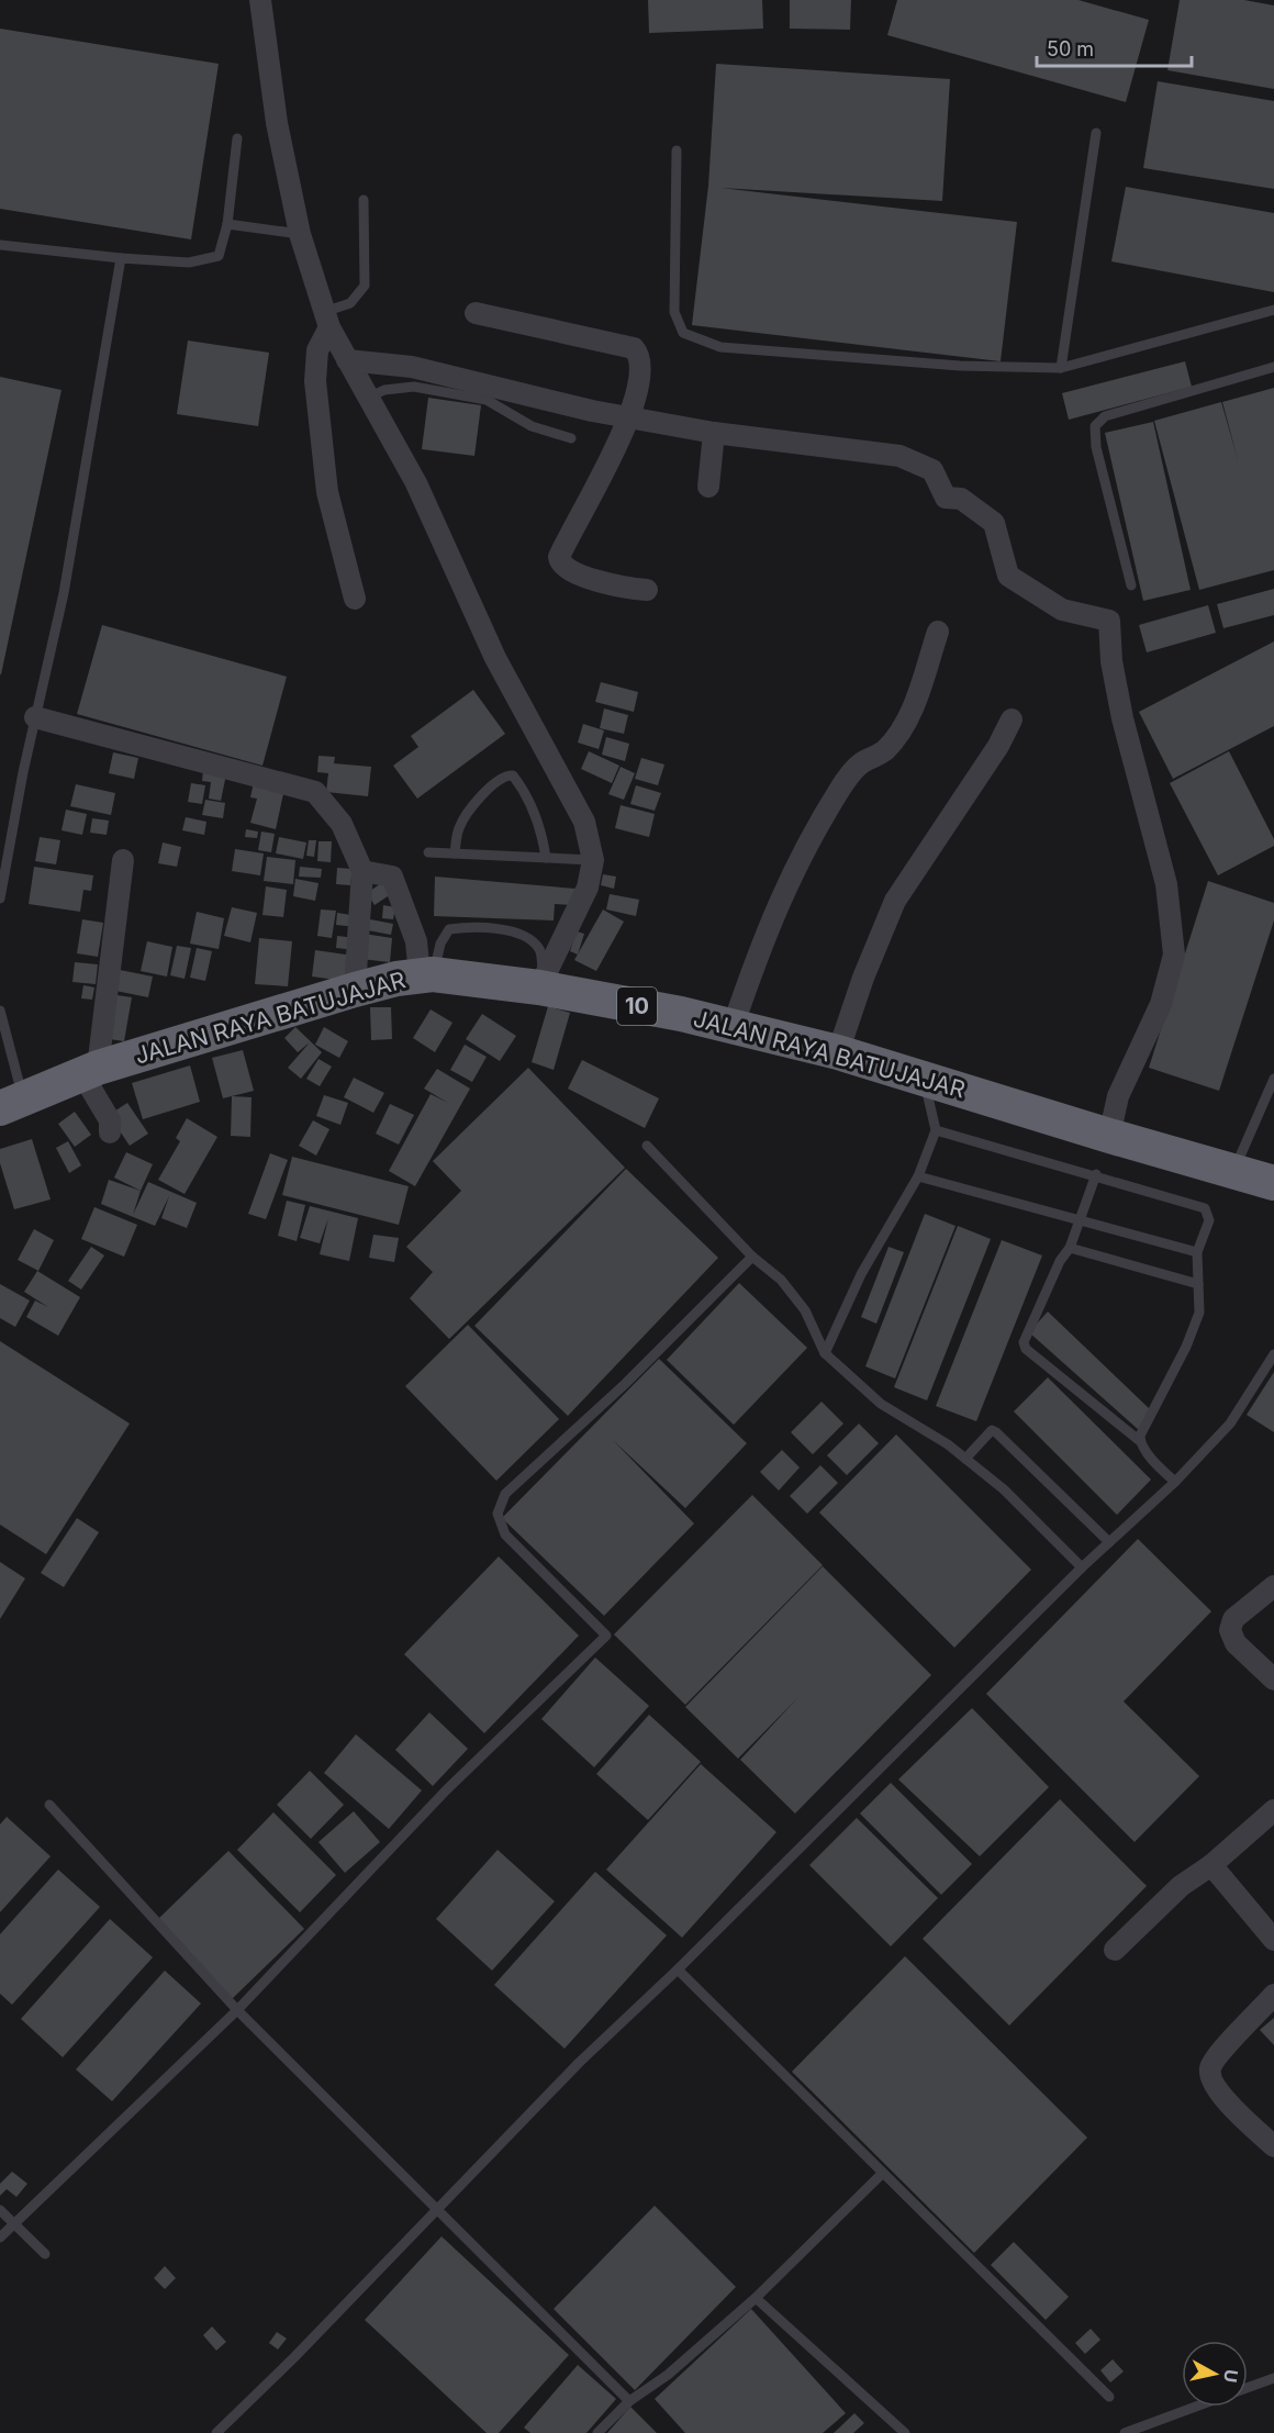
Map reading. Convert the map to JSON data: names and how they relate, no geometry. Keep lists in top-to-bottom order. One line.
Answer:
{"streets":{"highway":["10","JALAN RAYA BATUJAJAR"]},"scale_bar":"50 m","north":"right"}
